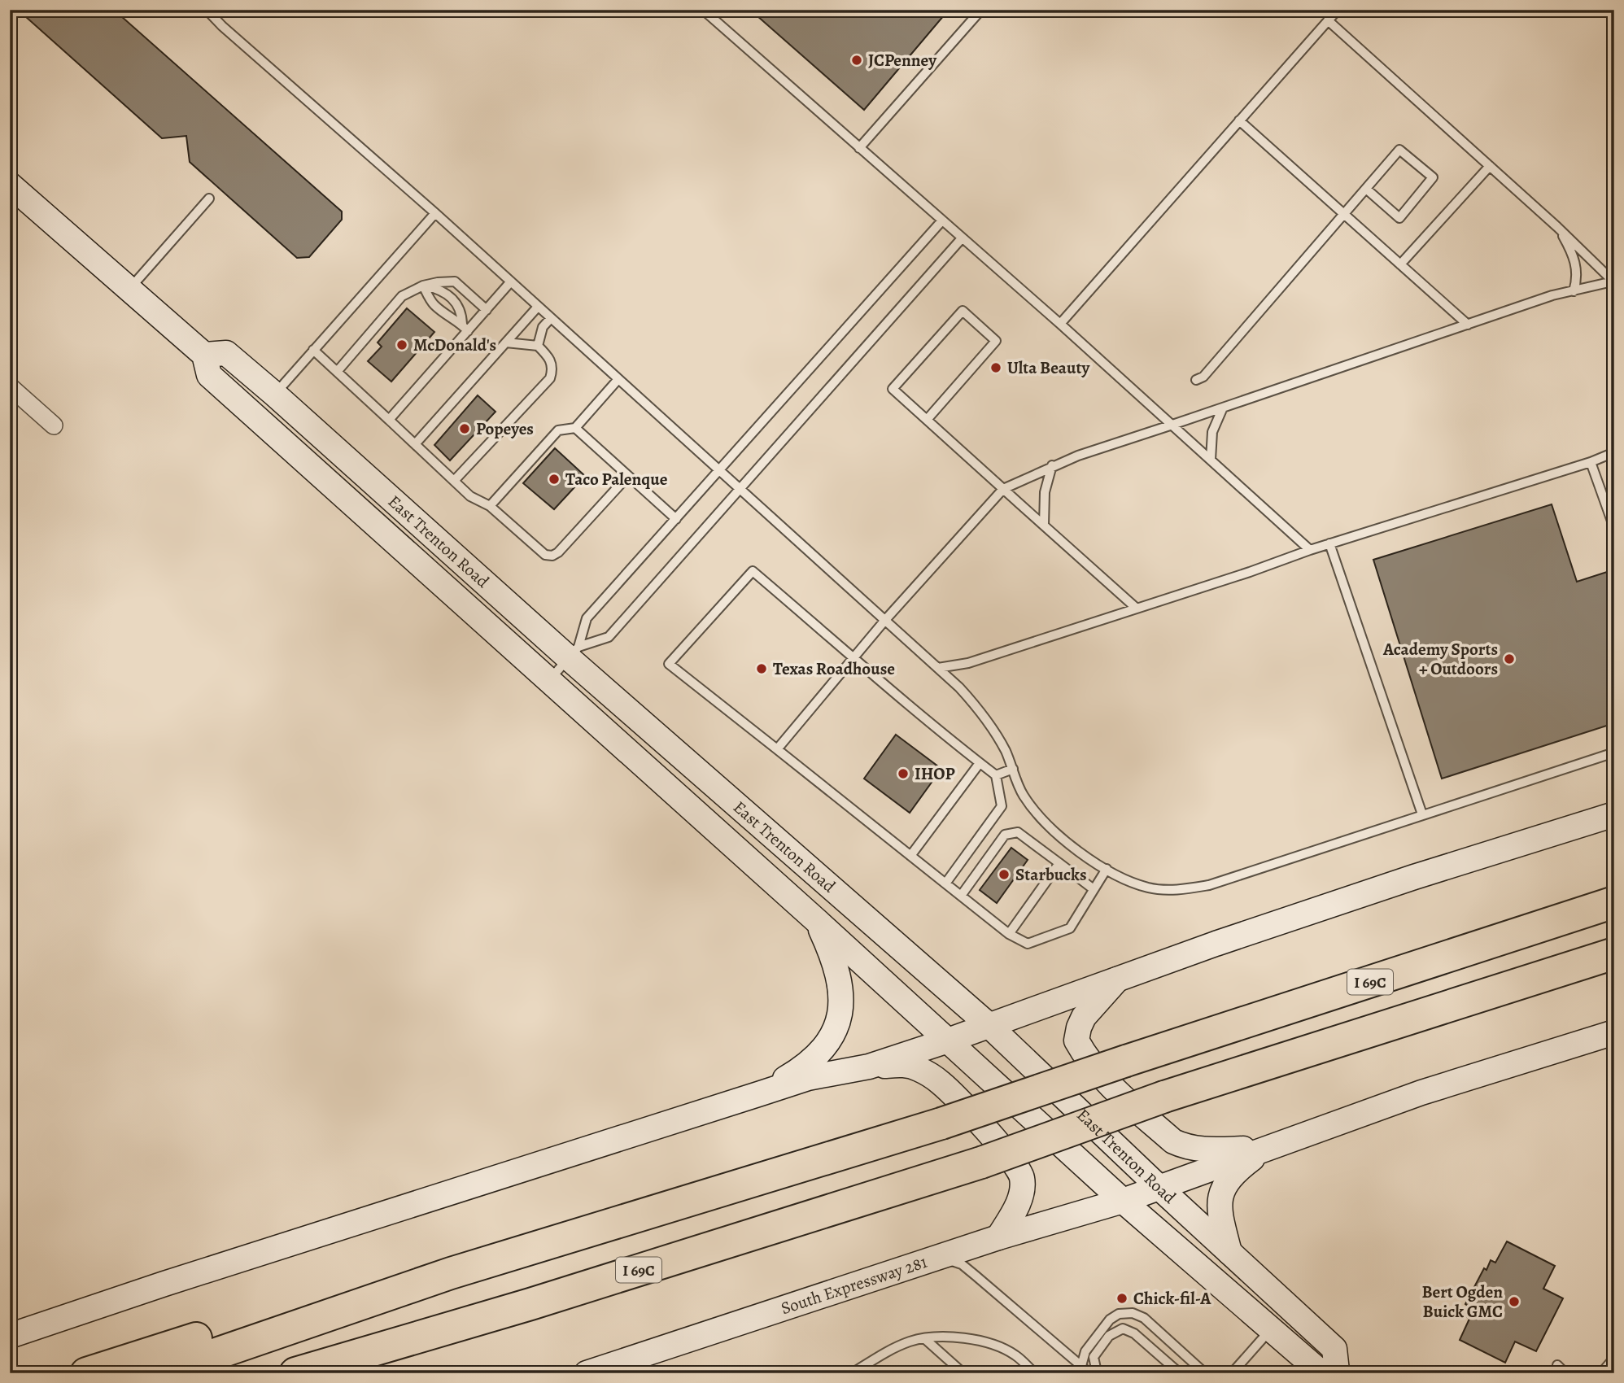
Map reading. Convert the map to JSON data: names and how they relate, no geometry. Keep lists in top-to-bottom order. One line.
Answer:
{"streets":{"highway":["I 69C"],"main road":["East Trenton Road","South Expressway 281"]},"crossings":[["East Trenton Road","South Expressway 281"]],"places":["JCPenney","McDonald's","Ulta Beauty","Popeyes","Taco Palenque","Academy Sports + Outdoors","Texas Roadhouse","IHOP","Starbucks","Chick-fil-A","Bert Ogden Buick GMC"]}
